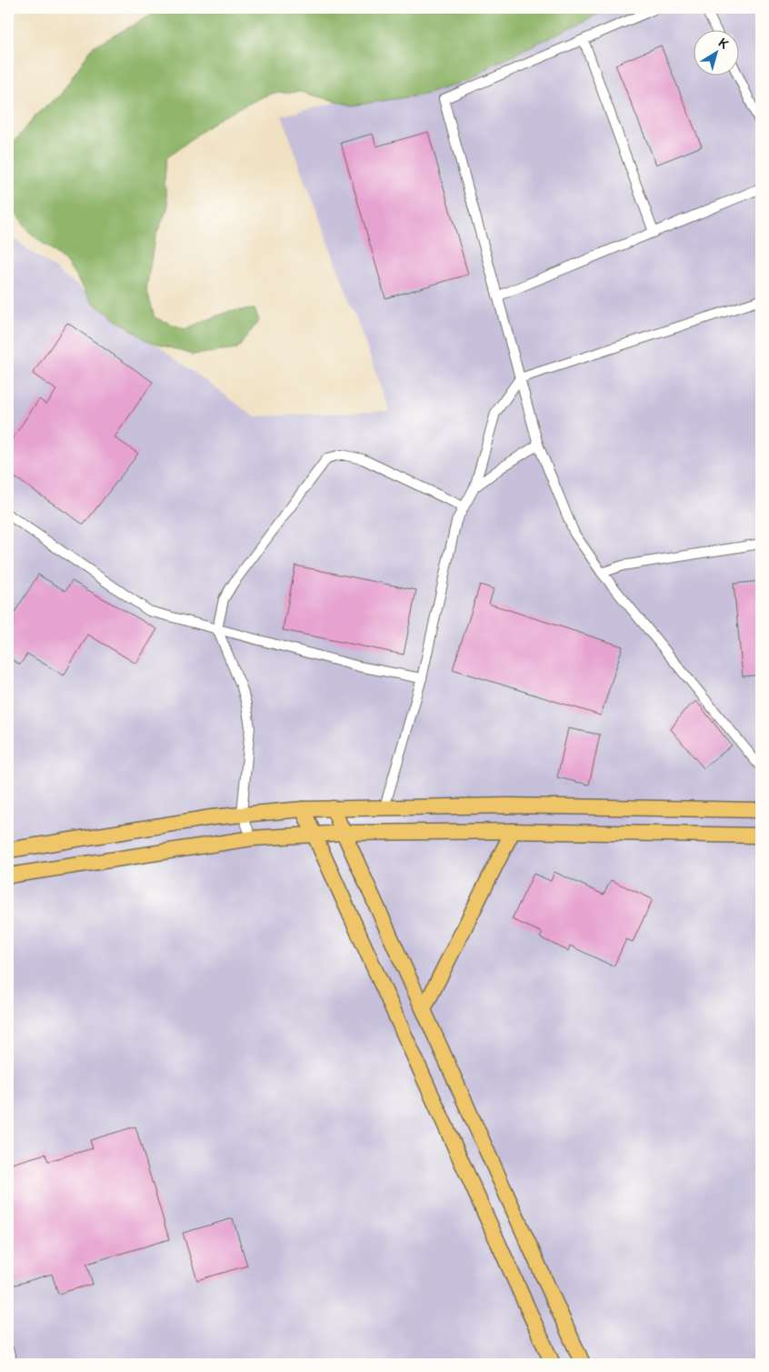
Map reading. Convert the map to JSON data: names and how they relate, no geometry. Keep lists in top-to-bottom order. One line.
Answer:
{"north":"top right"}
